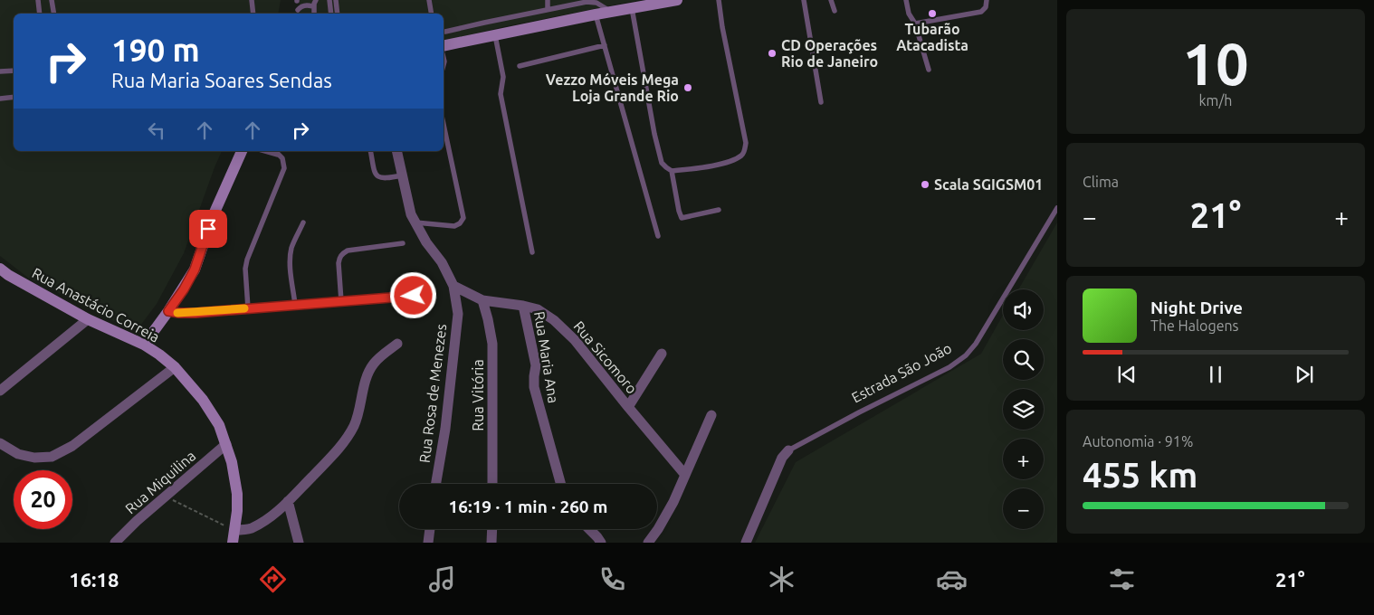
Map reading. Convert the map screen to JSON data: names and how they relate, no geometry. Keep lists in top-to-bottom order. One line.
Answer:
{"streets":{"main road":["Rua Anastácio Correia"],"street":["Rua Maria Ana","Rua Sicomoro","Estrada São João","Rua Rosa de Menezes","Rua Vitória","Rua Miquilina"]},"crossings":[["Rua Anastácio Correia","Rua Miquilina"],["Rua Maria Ana","Rua Sicomoro"],["Rua Sicomoro","Rua Rosa de Menezes"],["Rua Sicomoro","Rua Vitória"]],"places":["Tubarão Atacadista","CD Operações Rio de Janeiro","Vezzo Móveis Mega Loja Grande Rio","Scala SGIGSM01"],"page":{"tile":[["10","km/h"],"Clima",["Autonomia · 91%","455 km"]],"turn":["190 m","Rua Maria Soares Sendas"],"heat":["−","21°","+"],"song":["Night Drive","The Halogens"],"map_buttons":["+","−"],"limit":"20","trip":"16:19 · 1 min · 260 m","tabs":["16:18","21°"]}}
